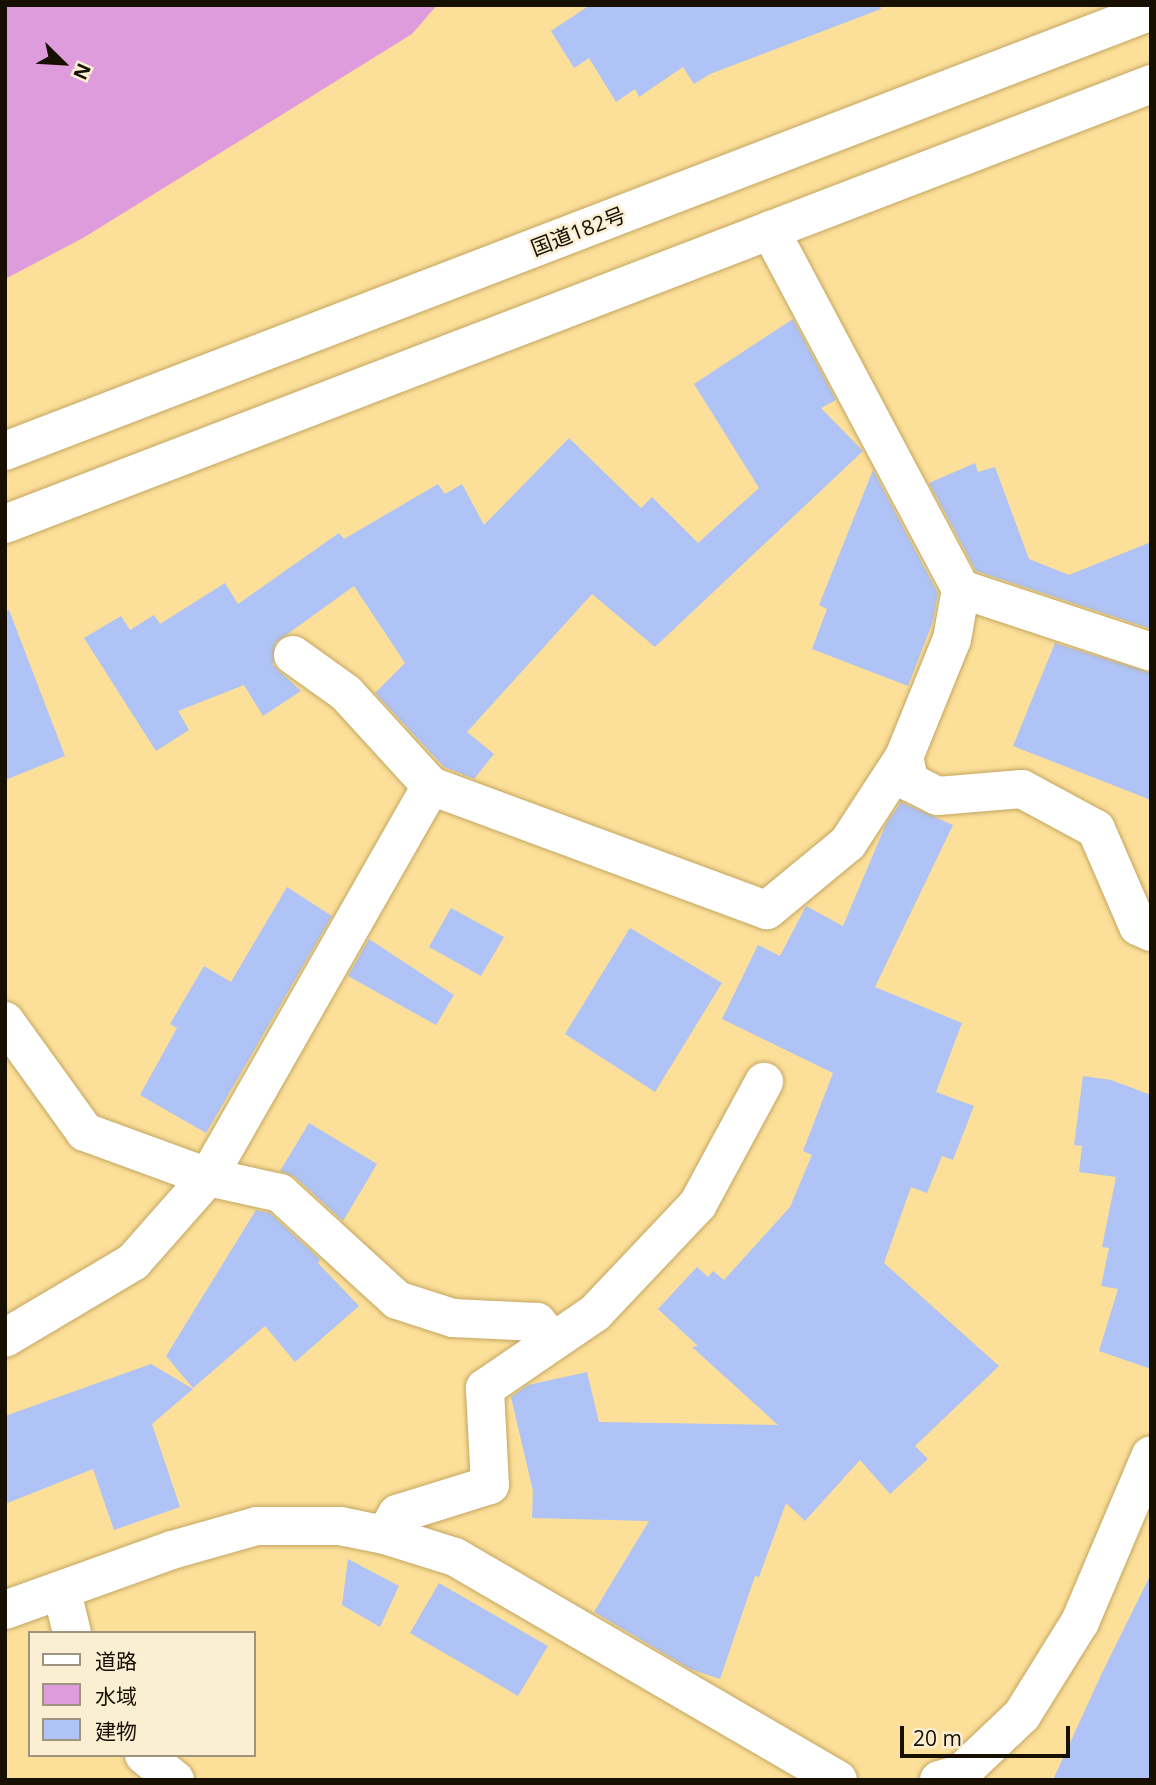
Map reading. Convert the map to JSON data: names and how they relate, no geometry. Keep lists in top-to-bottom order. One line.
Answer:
{"streets":{"main road":["国道182号"]},"legend":["道路","水域","建物"],"scale_bar":"20 m","north":"bottom right"}
